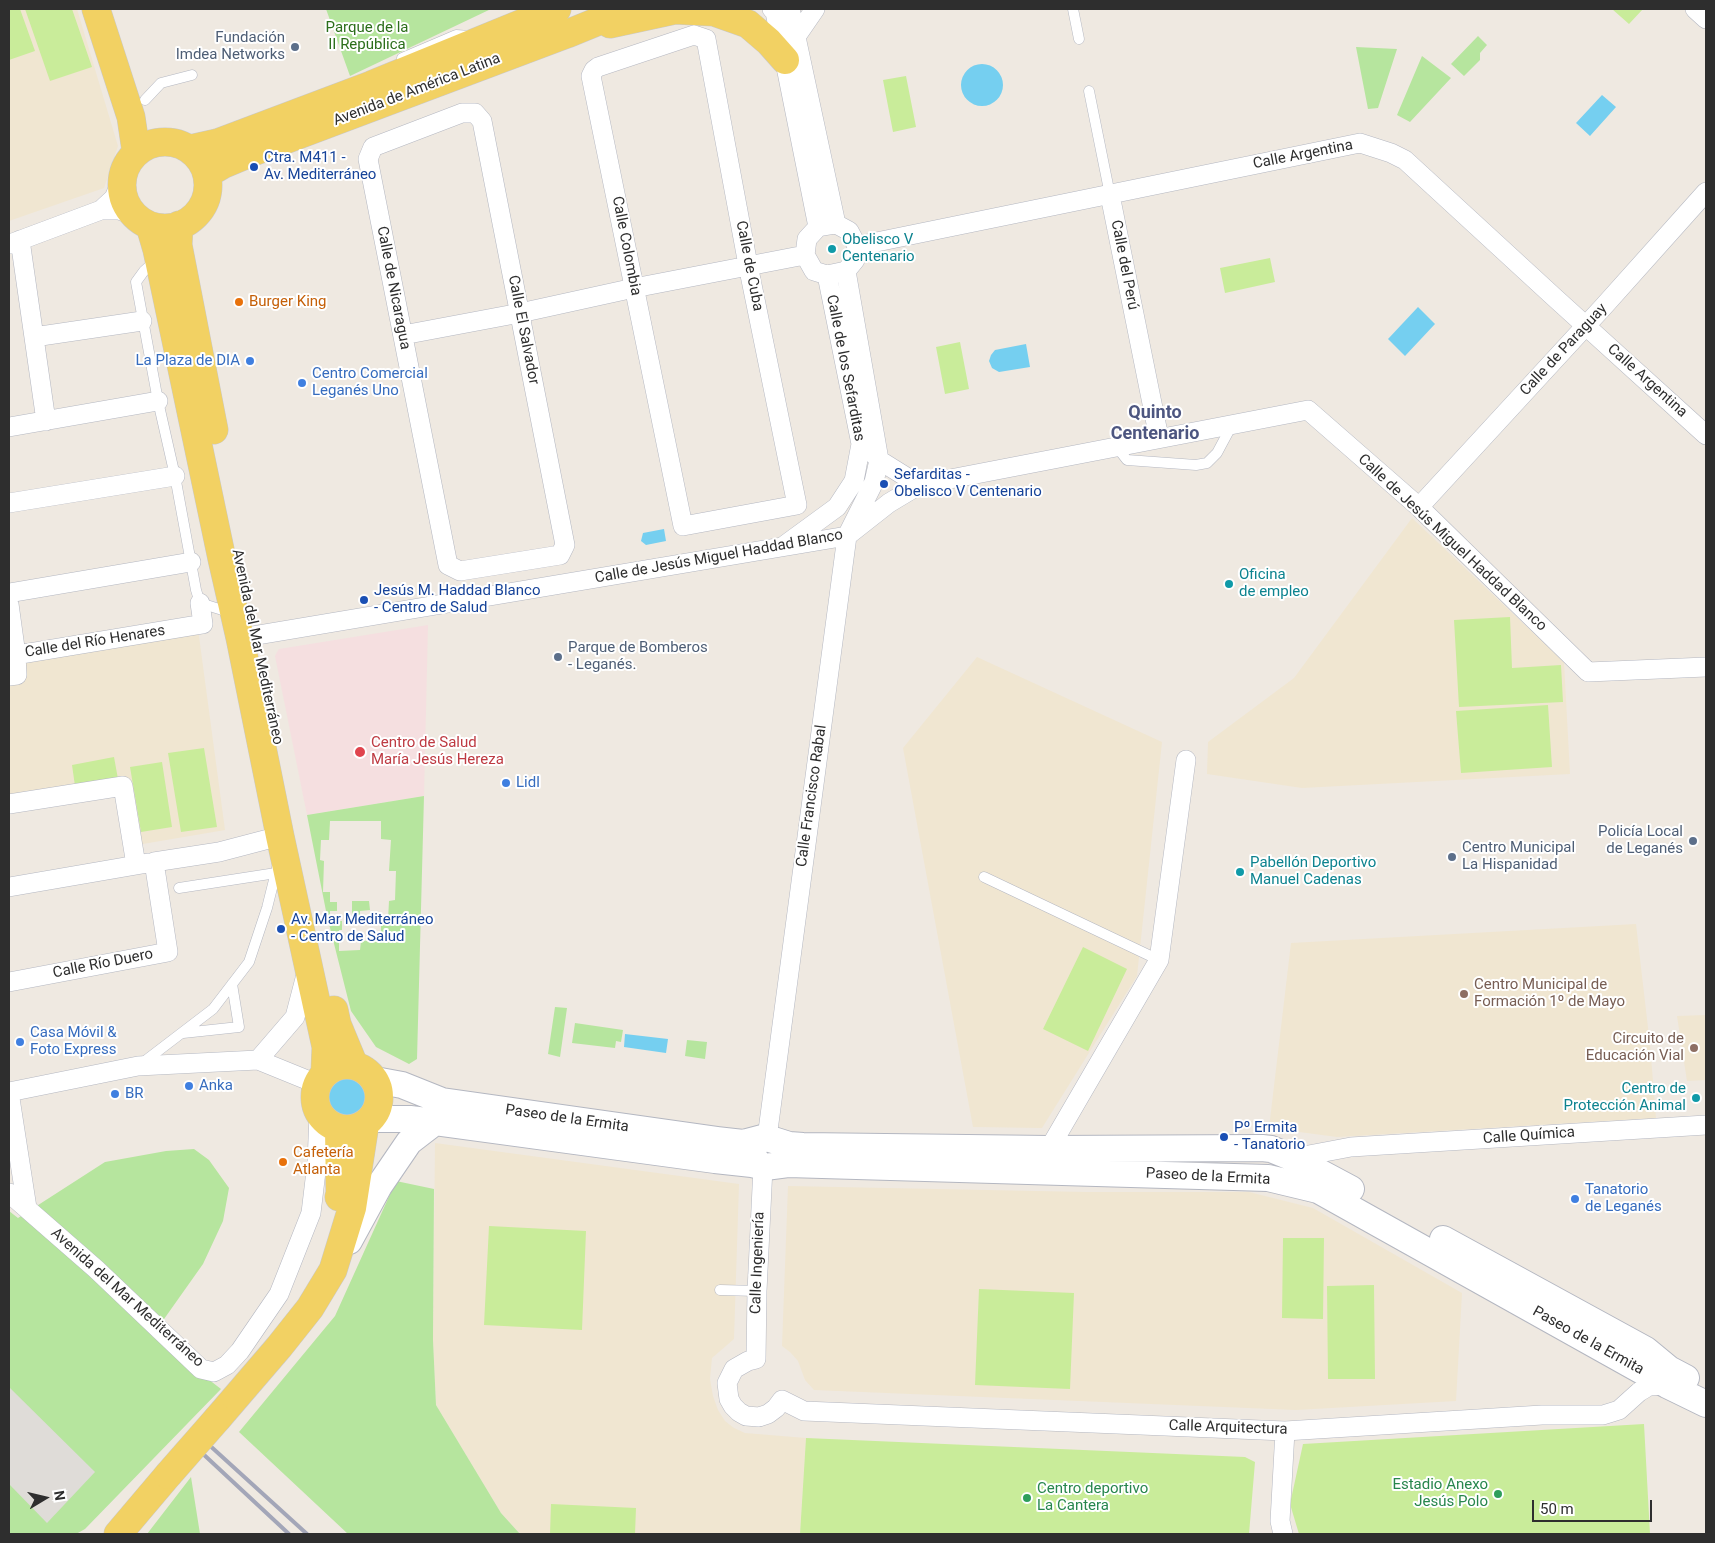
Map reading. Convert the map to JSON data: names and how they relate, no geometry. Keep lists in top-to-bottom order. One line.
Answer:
{"streets":{"main road":["Avenida de América Latina","Avenida del Mar Mediterráneo","Paseo de la Ermita"],"street":["Calle Argentina","Calle Colombia","Calle del Perú","Calle de Cuba","Calle de Nicaragua","Calle El Salvador","Calle de Paraguay","Calle de los Sefarditas","Calle de Jesús Miguel Haddad Blanco","Calle del Río Henares","Calle Francisco Rabal","Calle Río Duero","Calle Química","Calle Ingeniería","Calle Arquitectura"]},"crossings":[["Avenida de América Latina","Avenida del Mar Mediterráneo"],["Calle Argentina","Calle del Perú"],["Calle Argentina","Calle de Paraguay"],["Calle Argentina","Calle de los Sefarditas"],["Calle Colombia","Calle de Cuba"],["Calle del Perú","Calle de Jesús Miguel Haddad Blanco"],["Calle de Nicaragua","Calle El Salvador"],["Calle de Paraguay","Calle de Jesús Miguel Haddad Blanco"],["Calle de los Sefarditas","Calle de Jesús Miguel Haddad Blanco"],["Calle de los Sefarditas","Calle Francisco Rabal"],["Calle de Jesús Miguel Haddad Blanco","Avenida del Mar Mediterráneo"],["Calle de Jesús Miguel Haddad Blanco","Calle Francisco Rabal"],["Calle del Río Henares","Avenida del Mar Mediterráneo"],["Avenida del Mar Mediterráneo","Paseo de la Ermita"],["Calle Francisco Rabal","Paseo de la Ermita"],["Calle Francisco Rabal","Calle Ingeniería"],["Paseo de la Ermita","Calle Química"],["Paseo de la Ermita","Calle Ingeniería"],["Paseo de la Ermita","Calle Arquitectura"],["Calle Ingeniería","Calle Arquitectura"]],"districts":["Quinto Centenario"],"parks":["Parque de la II República"],"places":["Fundación Imdea Networks","Ctra. M411 - Av. Mediterráneo","Obelisco V Centenario","Burger King","La Plaza de DIA","Centro Comercial Leganés Uno","Sefarditas - Obelisco V Centenario","Oficina de empleo","Jesús M. Haddad Blanco - Centro de Salud","Parque de Bomberos - Leganés.","Centro de Salud María Jesús Hereza","Lidl","Policía Local de Leganés","Centro Municipal La Hispanidad","Pabellón Deportivo Manuel Cadenas","Av. Mar Mediterráneo - Centro de Salud","Centro Municipal de Formación 1º de Mayo","Casa Móvil & Foto Express","Circuito de Educación Vial","Anka","BR","Centro de Protección Animal","Pº Ermita - Tanatorio","Cafetería Atlanta","Tanatorio de Leganés","Estadio Anexo Jesús Polo","Centro deportivo La Cantera"],"scale_bar":"50 m","north":"right"}
